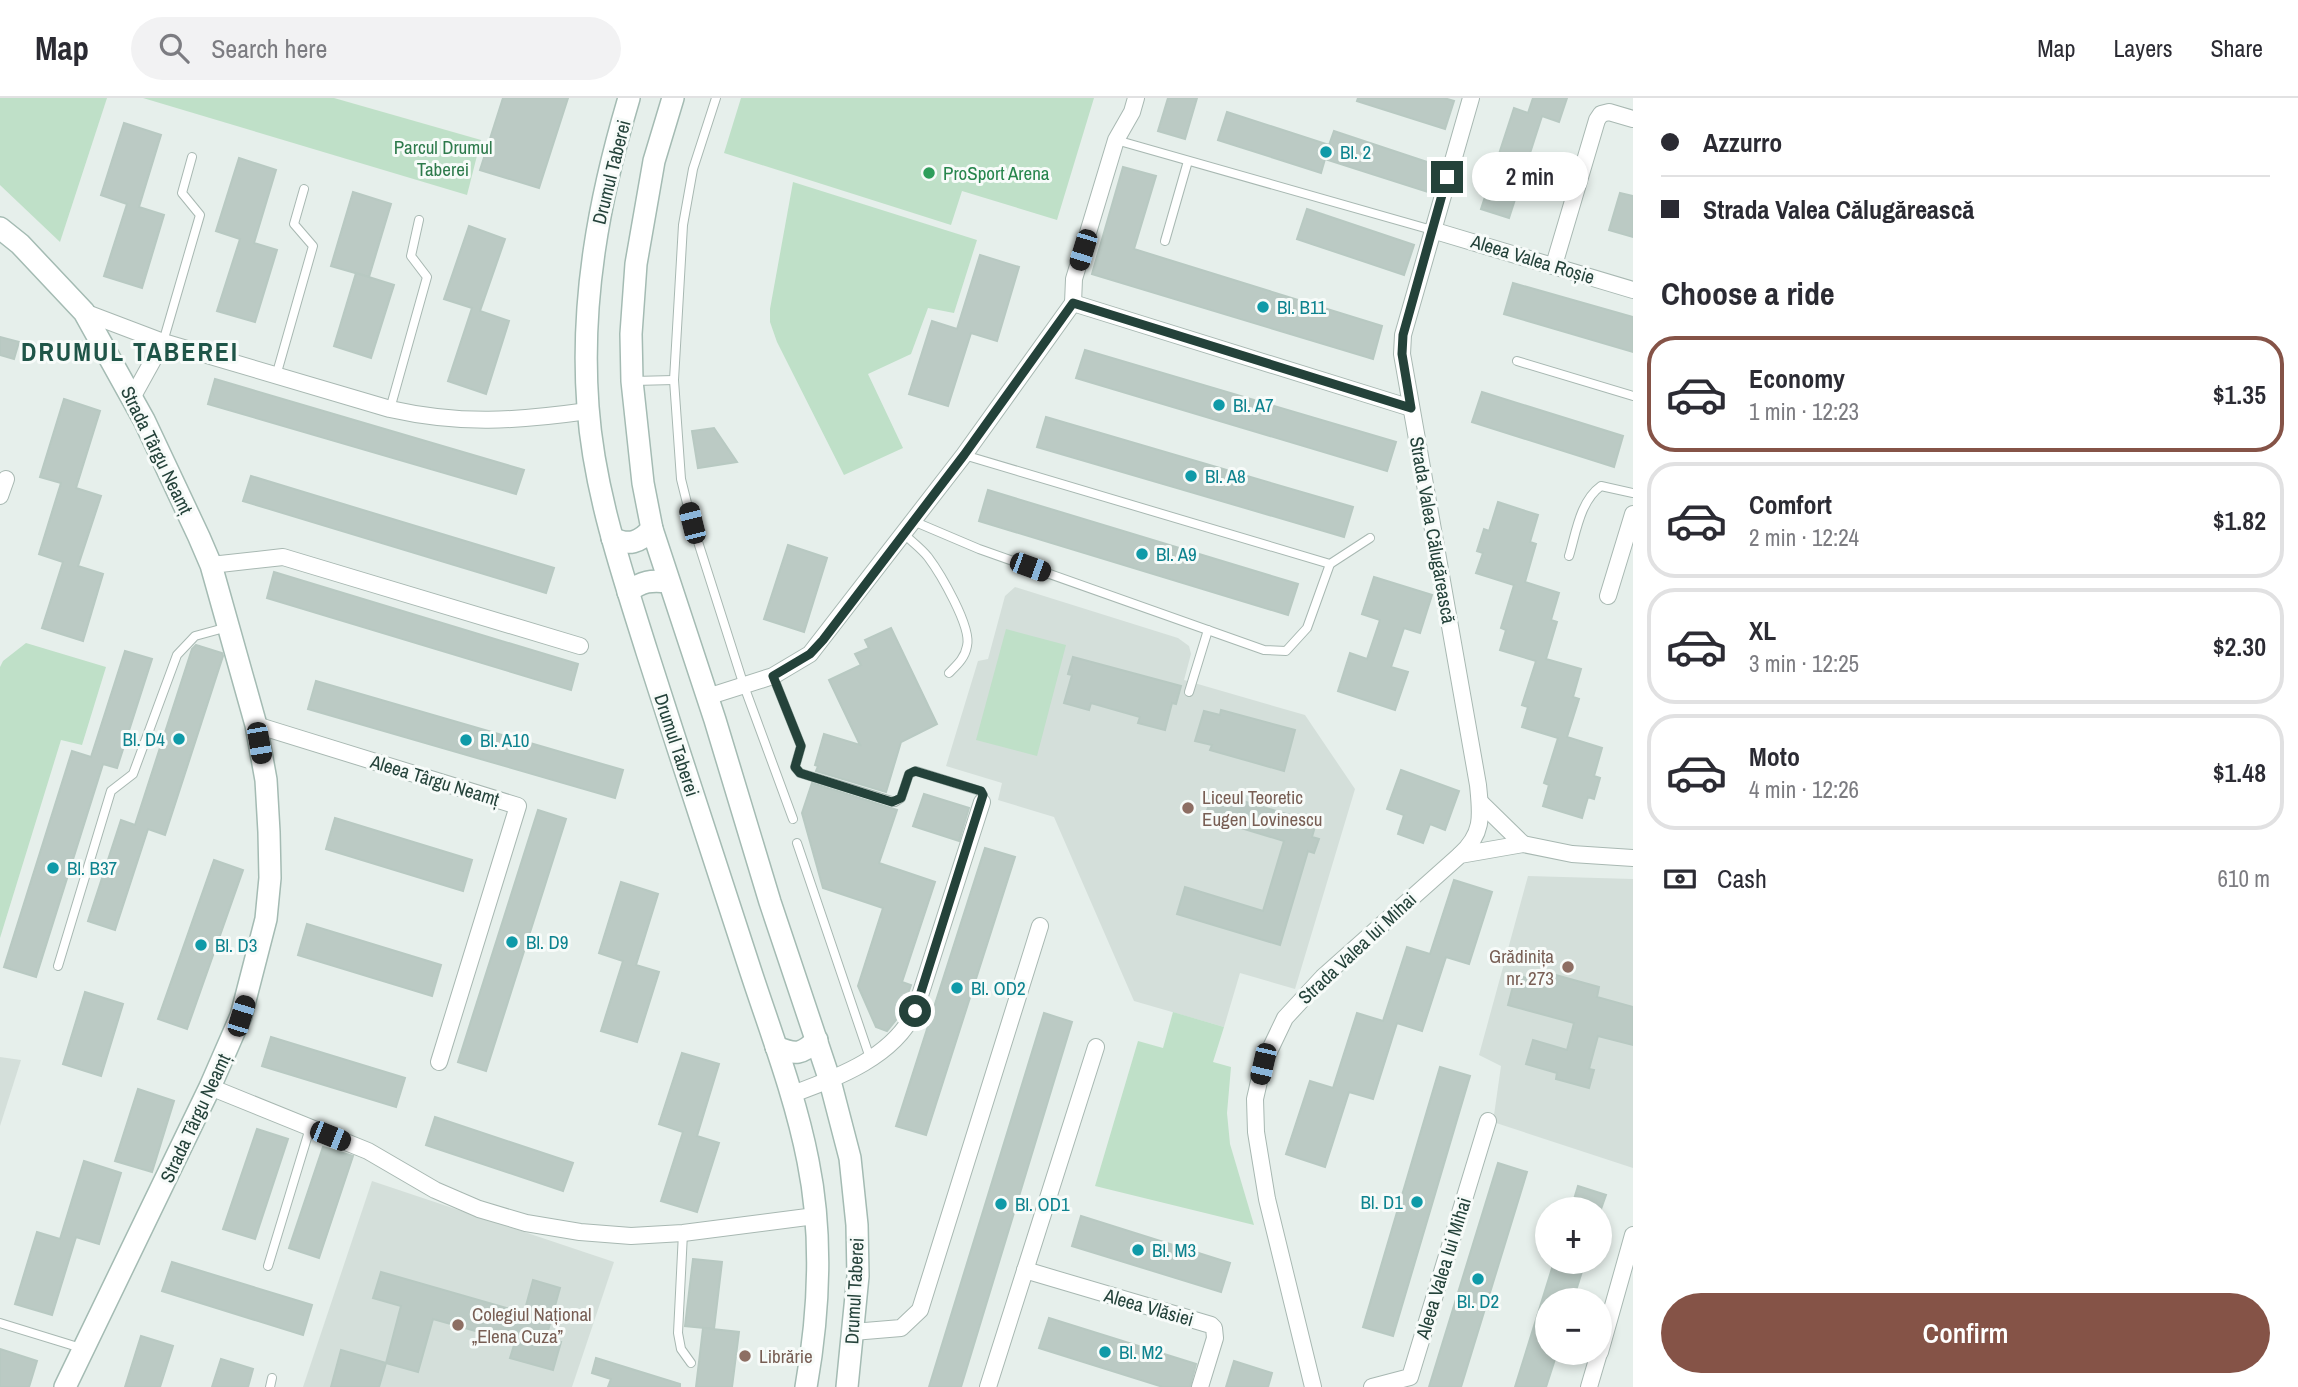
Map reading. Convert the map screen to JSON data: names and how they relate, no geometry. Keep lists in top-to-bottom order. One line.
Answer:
{"streets":{"main road":["Drumul Taberei","Strada Târgu Neamț"],"street":["Aleea Valea Roșie","Strada Valea Călugărească","Aleea Târgu Neamț","Strada Valea lui Mihai","Aleea Valea lui Mihai","Aleea Vlăsiei"]},"crossings":[["Aleea Valea Roșie","Strada Valea Călugărească"],["Strada Târgu Neamț","Aleea Târgu Neamț"],["Strada Valea Călugărească","Strada Valea lui Mihai"]],"districts":["DRUMUL TABEREI"],"parks":["Parcul Drumul Taberei"],"places":["Bl. 2","ProSport Arena","Bl. B11","Bl. A7","Bl. A8","Bl. A9","Bl. D4","Bl. A10","Liceul Teoretic Eugen Lovinescu","Bl. B37","Bl. D9","Bl. D3","Grădinița nr. 273","Bl. OD2","Bl. D1","Bl. OD1","Bl. M3","Bl. D2","Colegiul Național „Elena Cuza”","Bl. M2","Librărie"],"page":{"header":"Map","search":"Search here","nav":["Map","Layers","Share"],"banner":["Azzurro","Strada Valea Călugărească"],"bubble":"2 min","heading":"Choose a ride","list":[{"name":"Economy","note":"1 min · 12:23","value":"$1.35"},{"name":"Comfort","note":"2 min · 12:24","value":"$1.82"},{"name":"XL","note":"3 min · 12:25","value":"$2.30"},{"name":"Moto","note":"4 min · 12:26","value":"$1.48"}],"pay":["Cash","610 m"],"map_buttons":["+","−"],"buttons":"Confirm"}}
